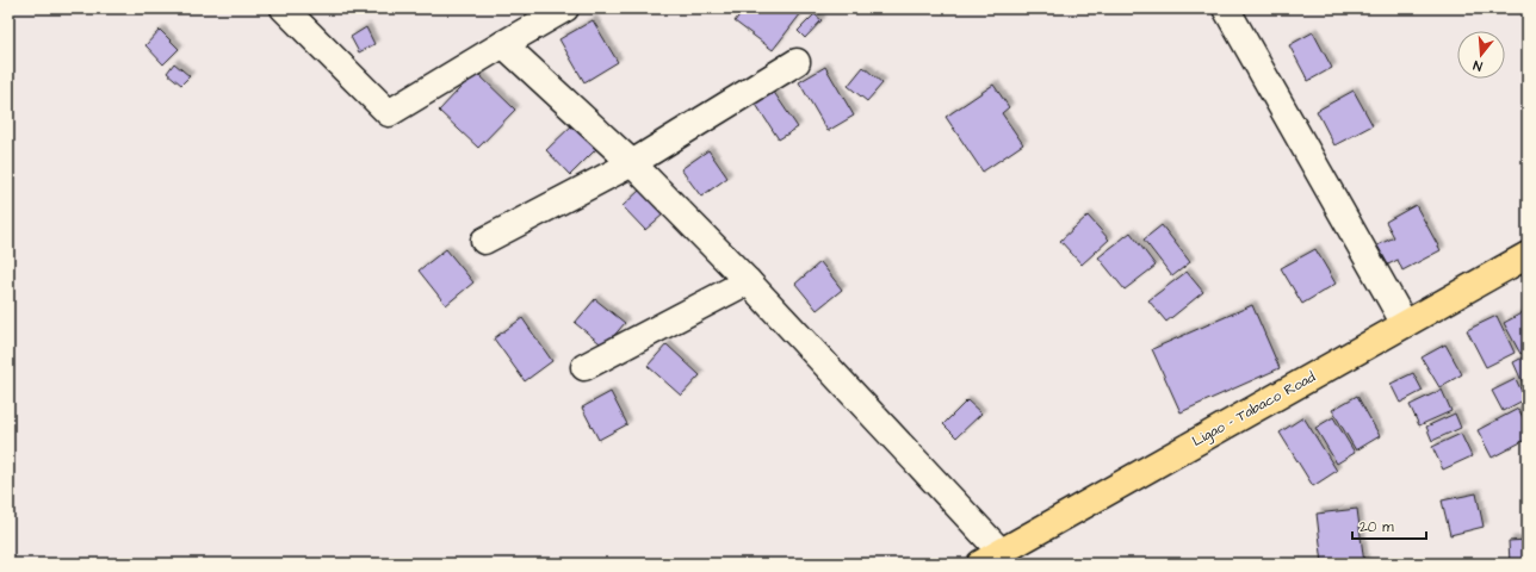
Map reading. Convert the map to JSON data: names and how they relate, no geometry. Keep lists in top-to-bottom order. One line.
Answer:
{"streets":{"main road":["Ligao - Tabaco Road"]},"scale_bar":"20 m","north":"bottom"}
